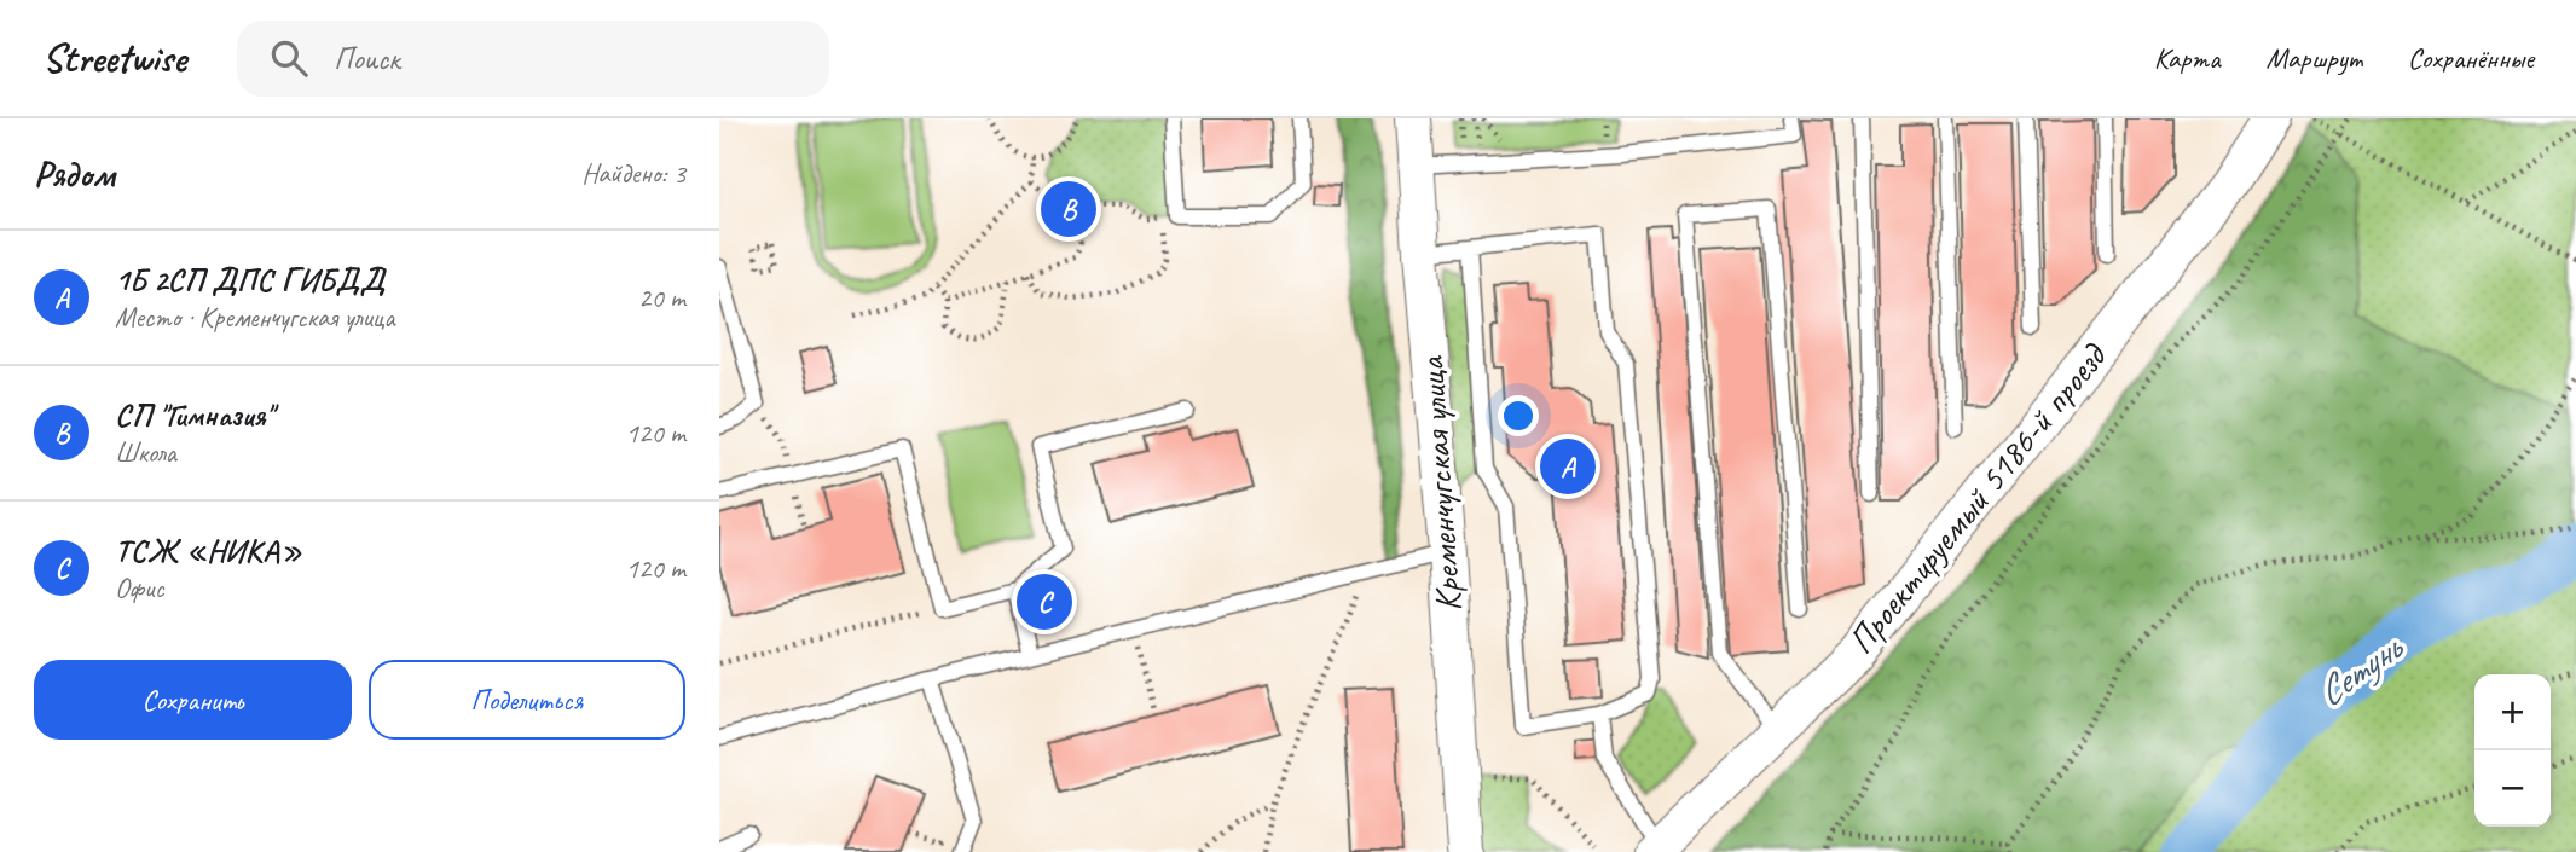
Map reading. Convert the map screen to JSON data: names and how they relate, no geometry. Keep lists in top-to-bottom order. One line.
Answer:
{"streets":{"street":["Кременчугская улица","Проектируемый 5186-й проезд"]},"water":["Сетунь"],"page":{"header":"Streetwise","search":"Поиск","nav":["Карта","Маршрут","Сохранённые"],"heading":["Рядом","Найдено: 3"],"pins":["B","A","C"],"list":[{"mark":"A","name":"1Б 2СП ДПС ГИБДД","note":"Место · Кременчугская улица","value":"20 m"},{"mark":"B","name":"СП \"Гимназия\"","note":"Школа","value":"120 m"},{"mark":"C","name":"ТСЖ «НИКА»","note":"Офис","value":"120 m"}],"buttons":["Сохранить","Поделиться"],"map_buttons":["+","−"]}}
